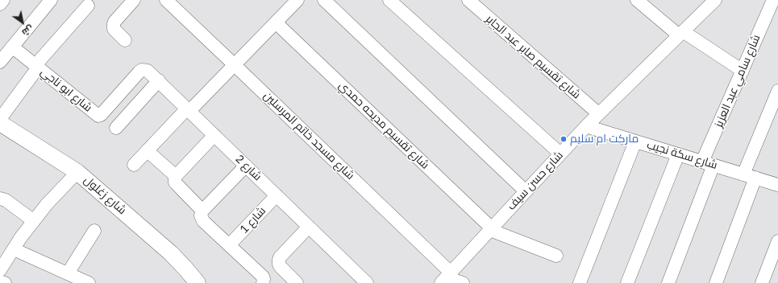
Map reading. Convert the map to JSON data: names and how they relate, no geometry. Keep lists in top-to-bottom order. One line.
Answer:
{"streets":{"street":["شارع تقسيم صابر عبد الجابر","شارع سامي عبد العزيز","شارع ابو ناجي","شارع تقسيم مديحه حمدي","شارع مسجد خاتم المرسلين","شارع سكة نجيب","شارع 2","شارع حسن سيف","شارع زغلول","شارع 1"]},"crossings":[["شارع تقسيم صابر عبد الجابر","شارع حسن سيف"],["شارع سامي عبد العزيز","شارع سكة نجيب"],["شارع ابو ناجي","شارع 2"],["شارع تقسيم مديحه حمدي","شارع حسن سيف"],["شارع مسجد خاتم المرسلين","شارع حسن سيف"],["شارع سكة نجيب","شارع حسن سيف"],["شارع 2","شارع 1"]],"places":["ماركت ام سليم"],"north":"bottom right"}
